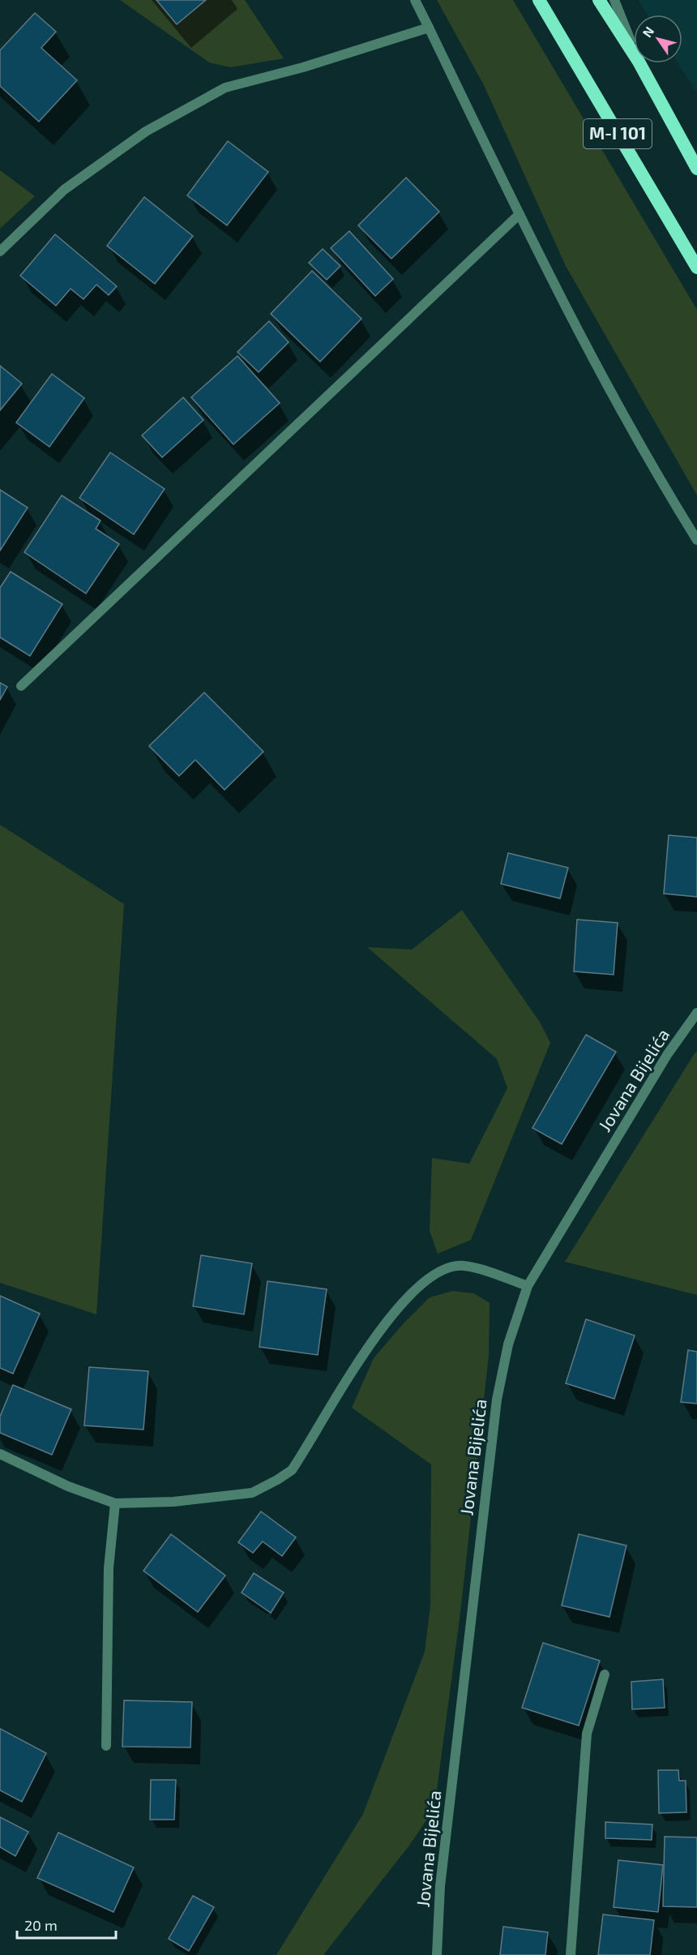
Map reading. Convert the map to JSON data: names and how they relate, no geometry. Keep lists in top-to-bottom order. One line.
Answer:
{"streets":{"highway":["M-I 101"],"street":["Jovana Bijelića"]},"scale_bar":"20 m","north":"top left"}
